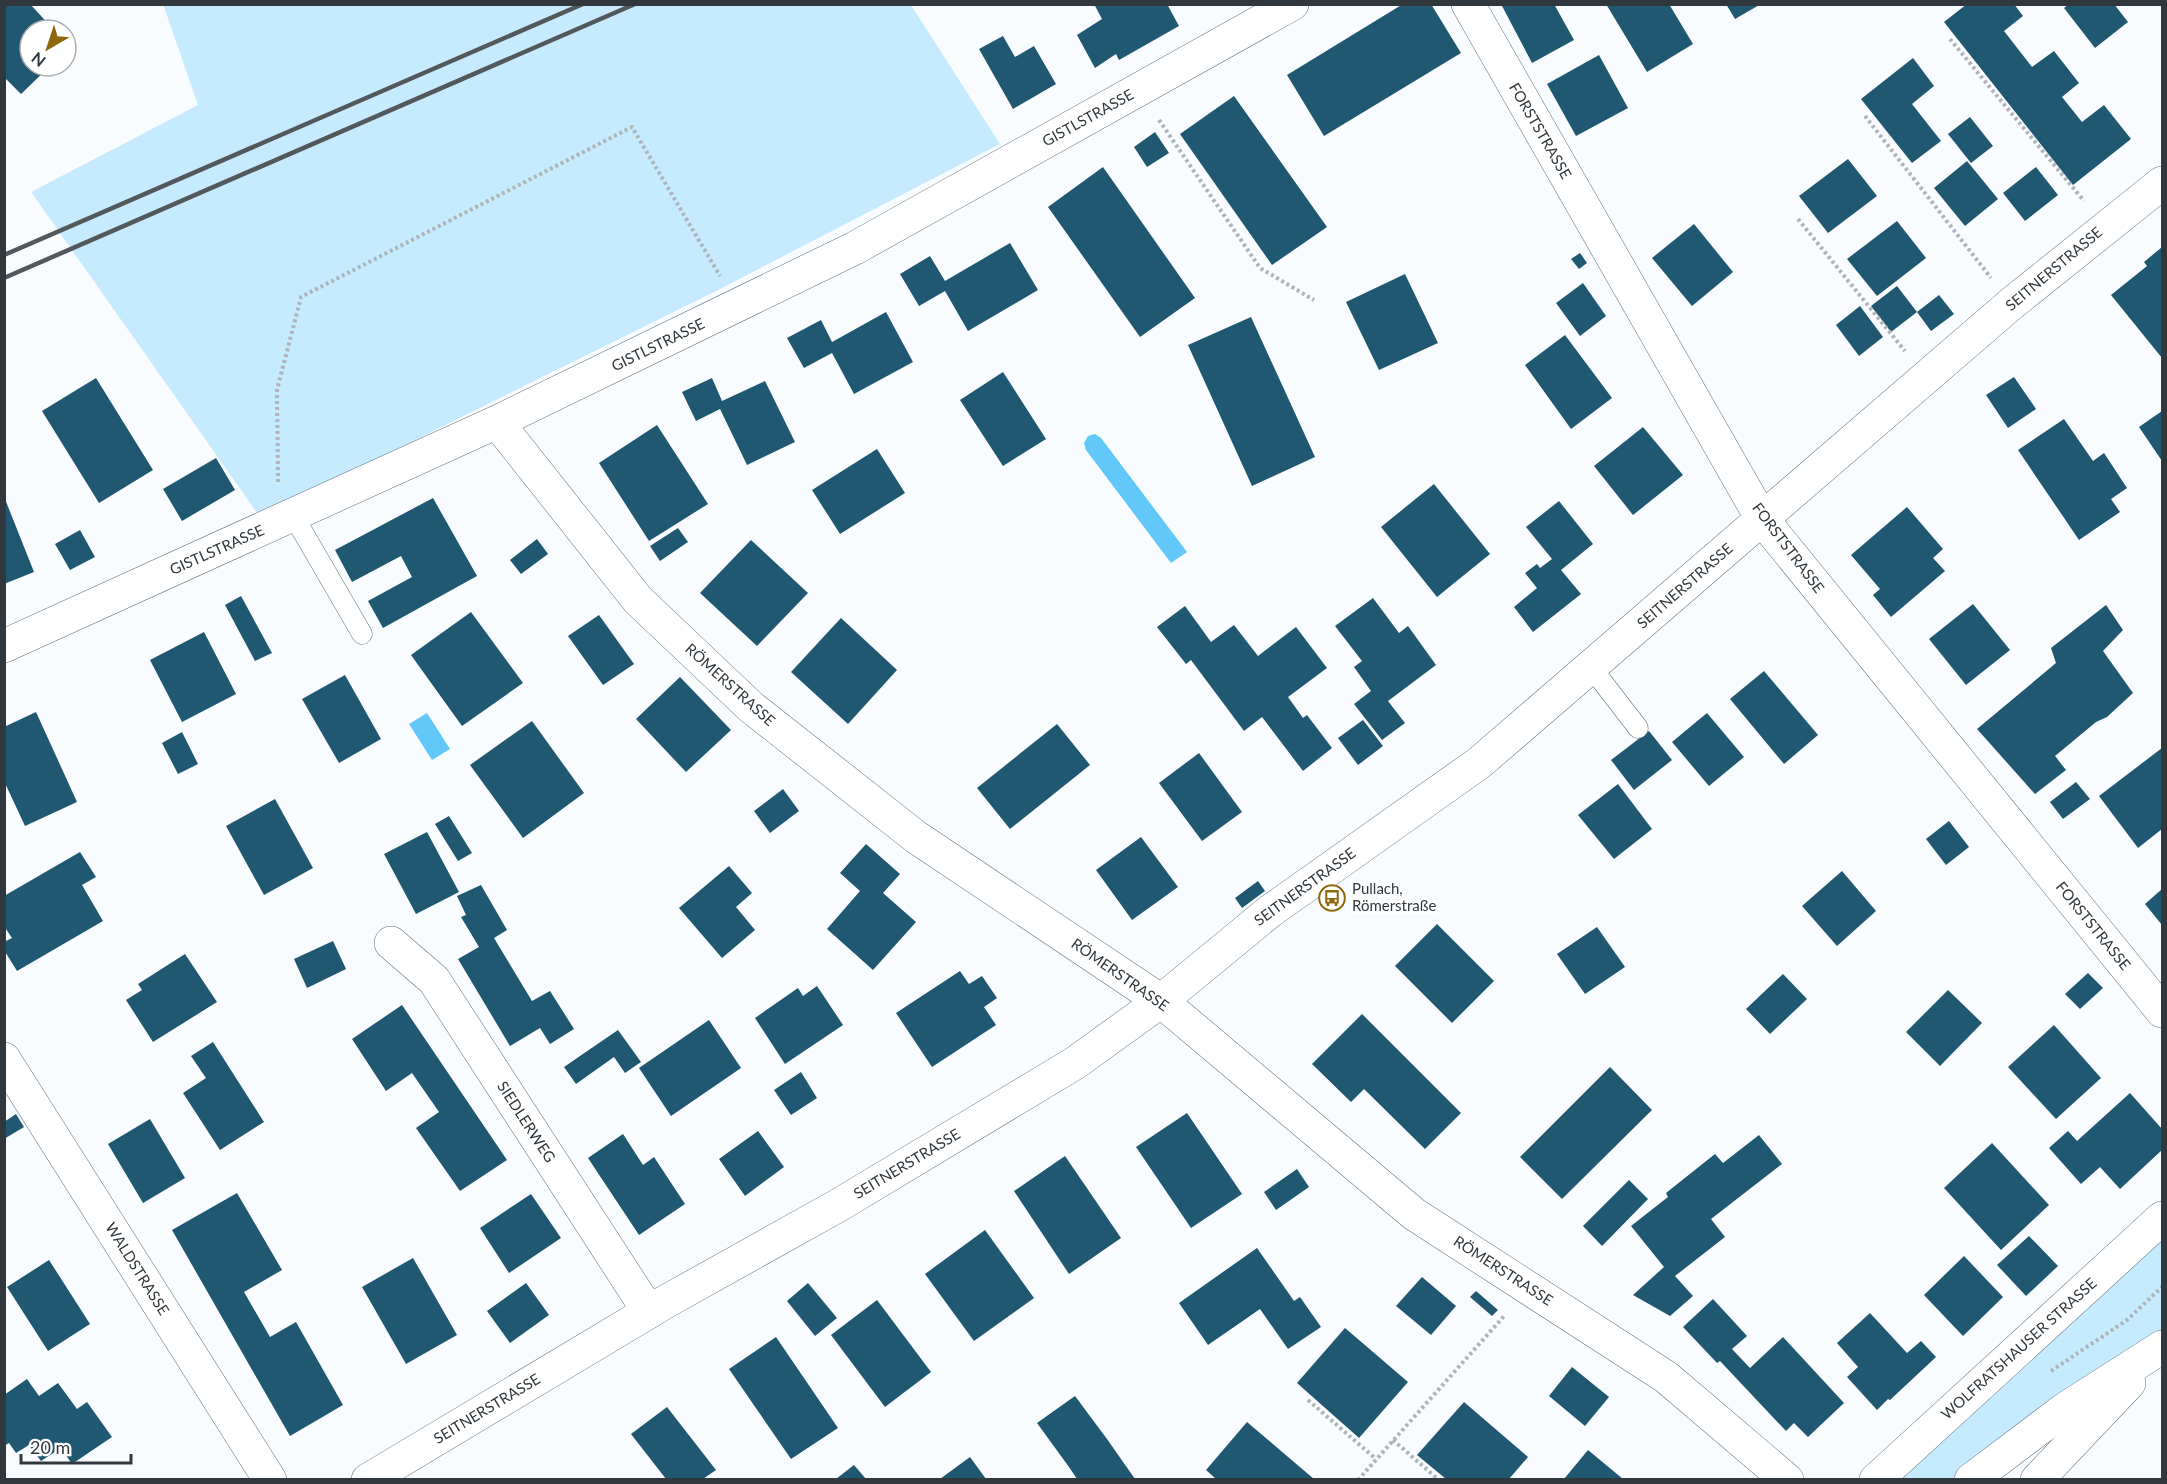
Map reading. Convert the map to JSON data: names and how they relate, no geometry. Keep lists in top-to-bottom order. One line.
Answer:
{"streets":{"street":["GISTLSTRASSE","FORSTSTRASSE","SEITNERSTRASSE","RÖMERSTRASSE","SIEDLERWEG","WALDSTRASSE","WOLFRATSHAUSER STRASSE"]},"crossings":[["GISTLSTRASSE","RÖMERSTRASSE"],["FORSTSTRASSE","SEITNERSTRASSE"],["SEITNERSTRASSE","RÖMERSTRASSE"],["SEITNERSTRASSE","SIEDLERWEG"]],"places":{"bus stop":["Pullach, Römerstraße"]},"scale_bar":"20 m","north":"bottom left"}
